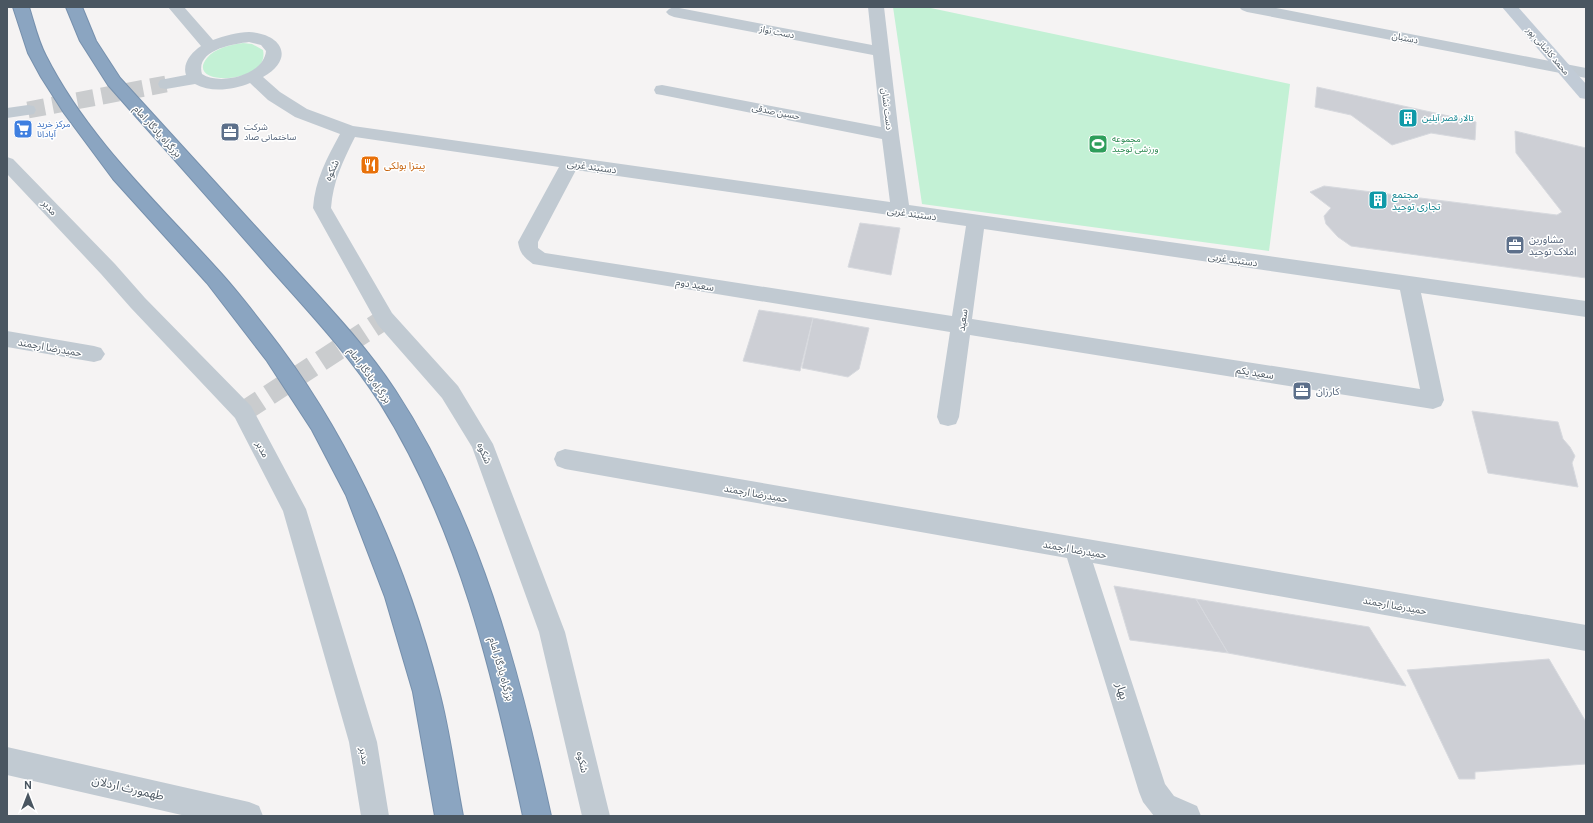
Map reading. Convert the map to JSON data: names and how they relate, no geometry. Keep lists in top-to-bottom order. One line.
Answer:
{"streets":{"highway":["بزرگراه یادگار امام"],"street":["دست نواز","دستبان","محمد کاشانی پور","دست نشان","حسین صدقی","دستبند غربی","شکوه","مدبر","سعید دوم","سعید","حمیدرضا ارجمند","سعید یکم","بهار","طهمورث اردلان"]},"crossings":[["دست نواز","دست نشان"],["دستبان","محمد کاشانی پور"],["دست نشان","حسین صدقی"],["دست نشان","دستبند غربی"],["دستبند غربی","شکوه"],["دستبند غربی","سعید دوم"],["دستبند غربی","سعید"],["دستبند غربی","سعید یکم"],["سعید دوم","سعید"],["سعید دوم","سعید یکم"],["سعید","سعید یکم"],["حمیدرضا ارجمند","بهار"]],"places":{"building":["تالار قصر آیلین","مجتمع تجاری توحید"],"supermarket":["مرکز خرید آپادانا"],"office":["شرکت ساختمانی صاد","مشاورین املاک توحید","کارزان"],"sports":["مجموعه ورزشی توحید"],"restaurant":["پیتزا بولکی"]},"north":"top"}
